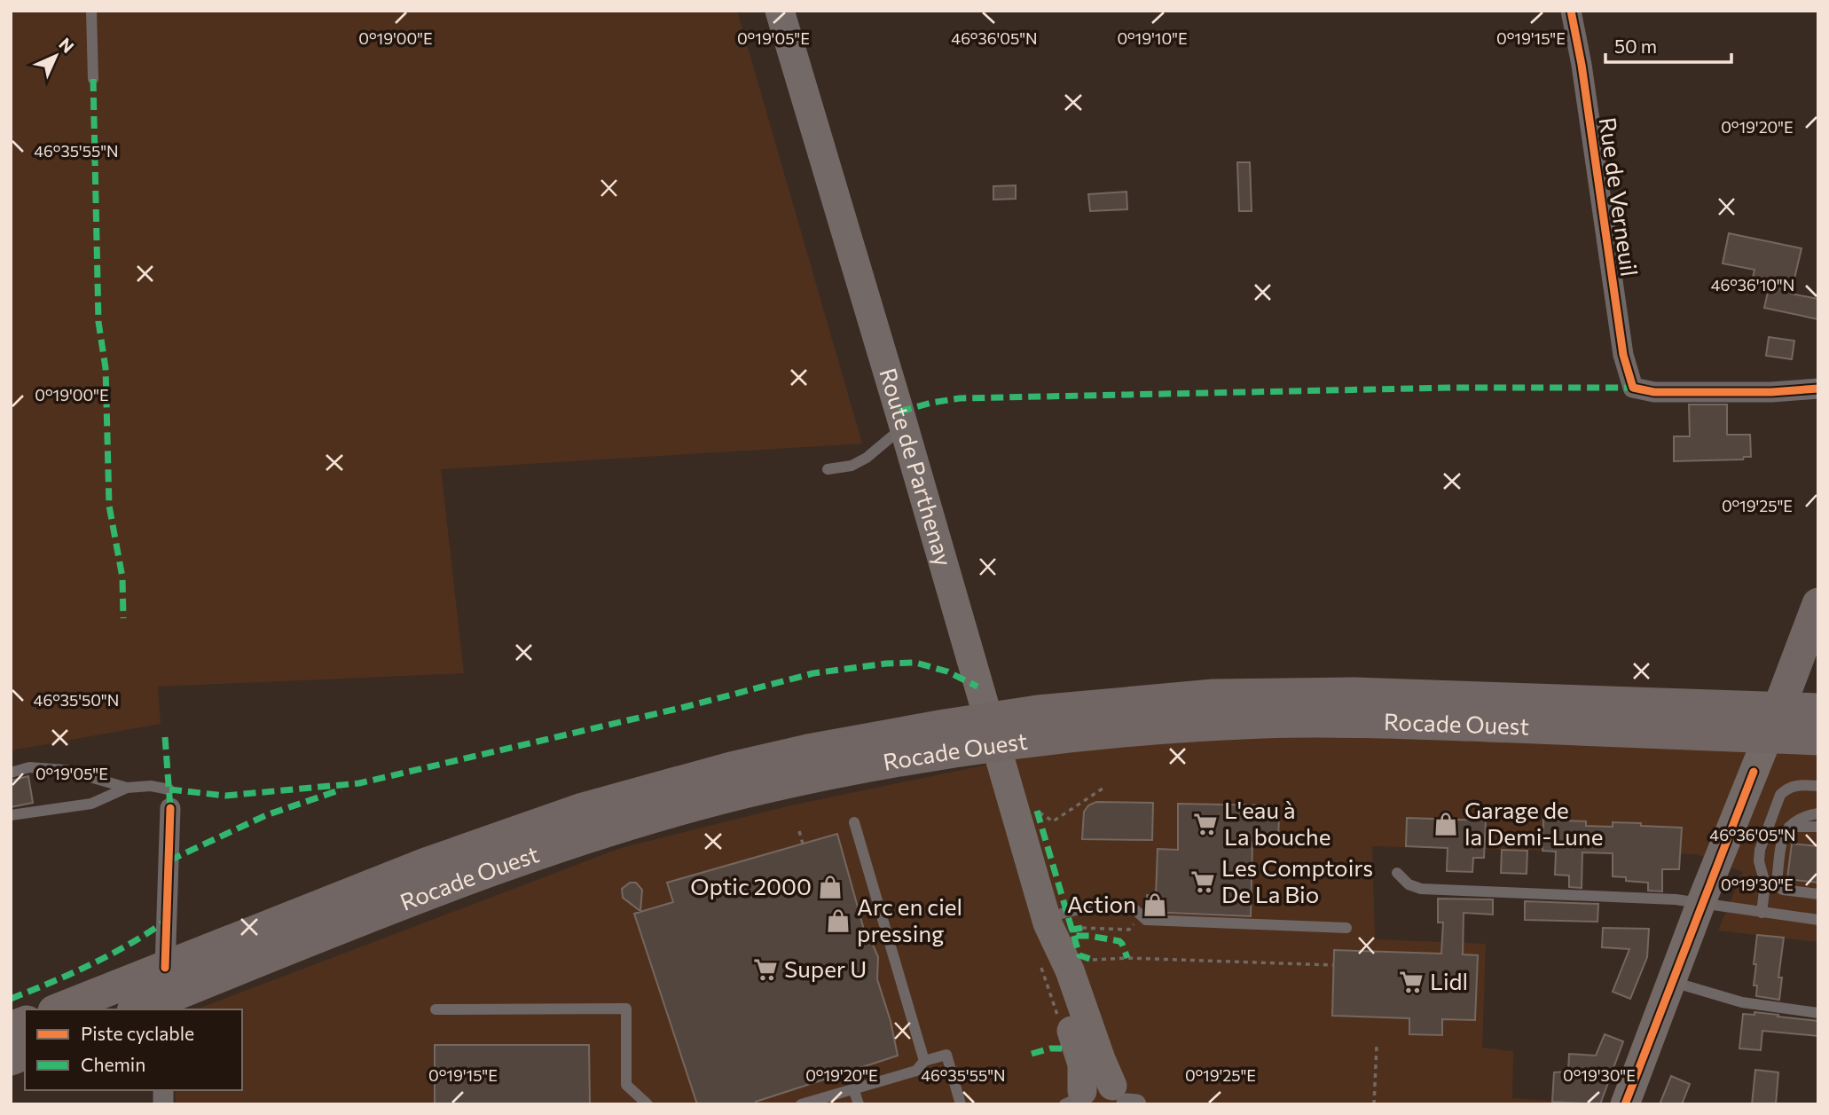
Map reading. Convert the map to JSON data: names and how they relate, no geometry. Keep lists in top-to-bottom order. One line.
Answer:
{"streets":{"main road":["Route de Parthenay","Rocade Ouest"],"street":["Rue de Verneuil"]},"crossings":[["Route de Parthenay","Rocade Ouest"]],"places":{"supermarket":["L'eau à La bouche","Les Comptoirs De La Bio","Super U","Lidl"],"shop":["Garage de la Demi-Lune","Optic 2000","Action","Arc en ciel pressing"]},"legend":["Piste cyclable","Chemin"],"scale_bar":"50 m","north":"top right","coordinates":["0°19'00\"E","0°19'05\"E","46°36'05\"N","0°19'10\"E","0°19'15\"E","0°19'20\"E","46°35'55\"N","46°36'10\"N","0°19'25\"E","46°35'50\"N","0°19'30\"E"]}
